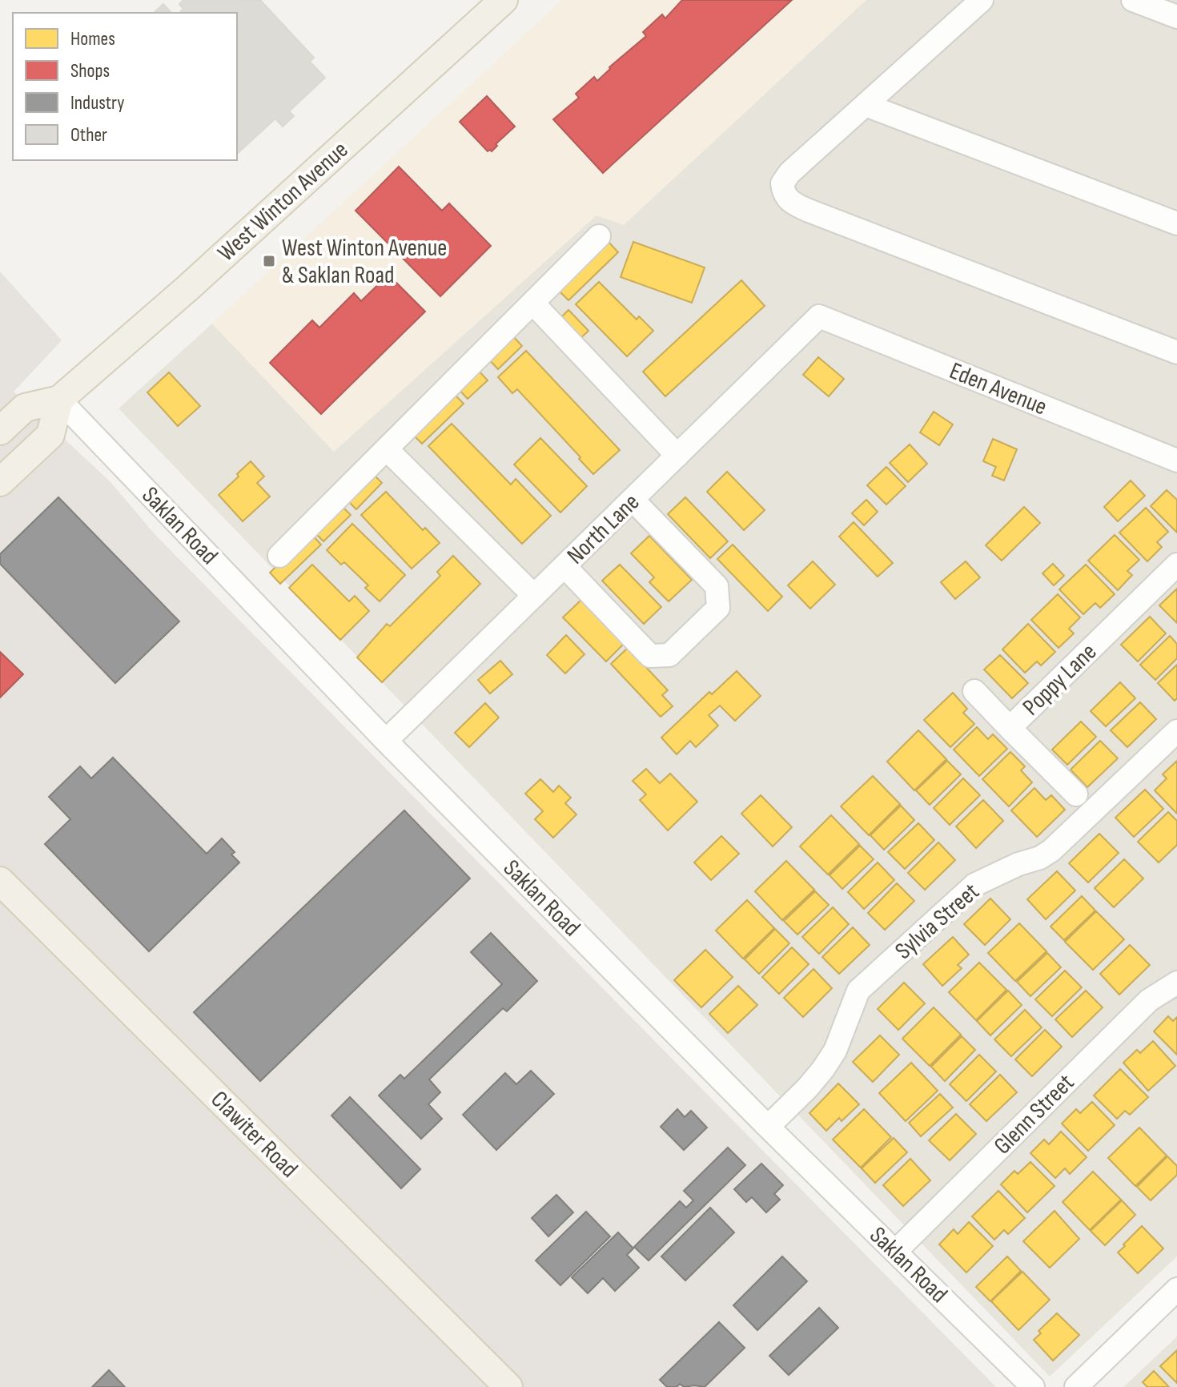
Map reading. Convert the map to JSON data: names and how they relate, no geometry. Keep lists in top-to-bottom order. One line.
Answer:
{"streets":{"main road":["West Winton Avenue","Clawiter Road"],"street":["Eden Avenue","Saklan Road","North Lane","Poppy Lane","Sylvia Street","Glenn Street"]},"crossings":[["West Winton Avenue","Saklan Road"],["Eden Avenue","North Lane"],["Saklan Road","North Lane"],["Saklan Road","Sylvia Street"],["Saklan Road","Glenn Street"]],"places":{"transit":["West Winton Avenue & Saklan Road"]},"legend":["Homes","Shops","Industry","Other"]}
